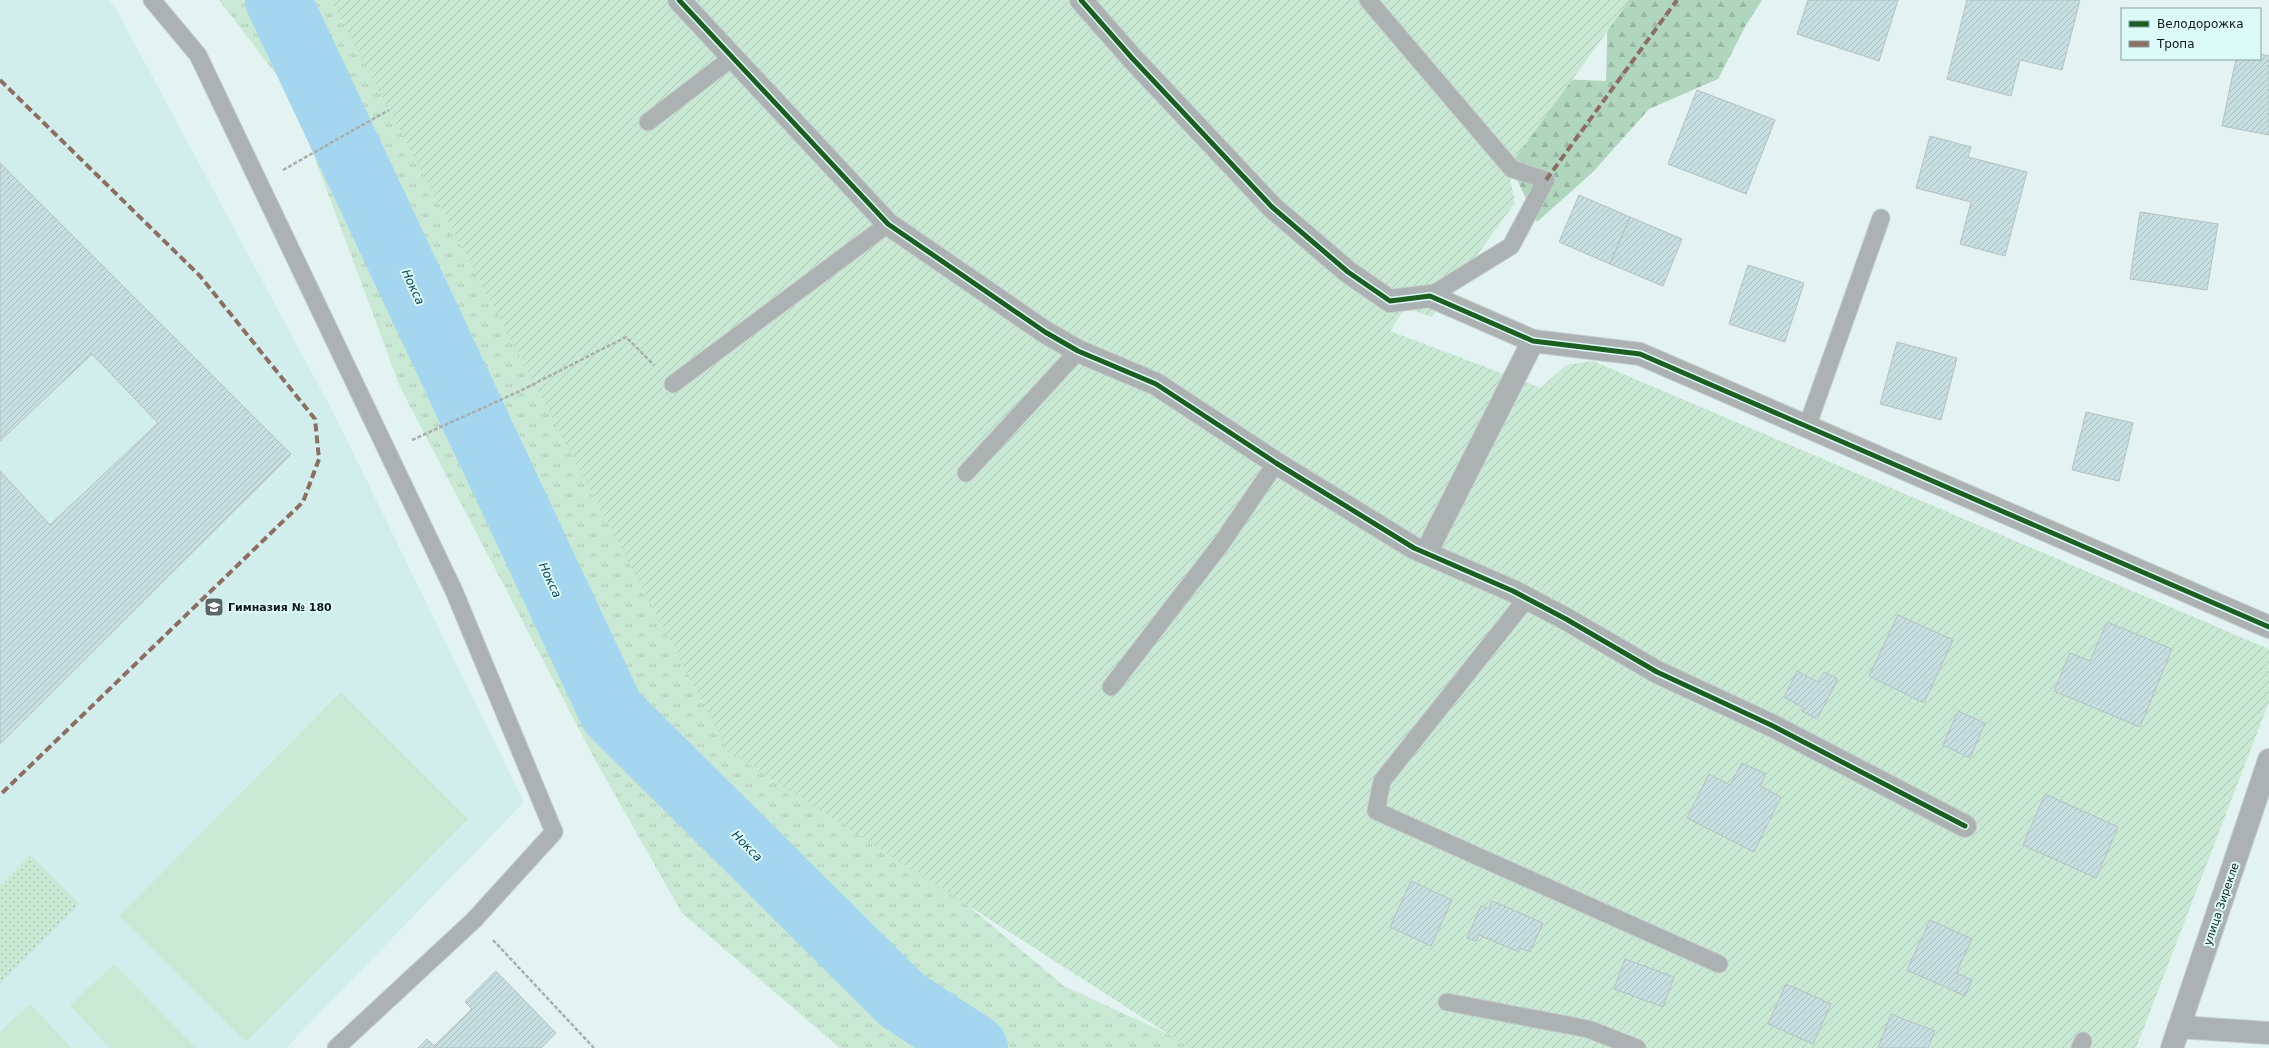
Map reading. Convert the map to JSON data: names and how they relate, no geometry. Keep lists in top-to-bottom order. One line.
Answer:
{"streets":{"street":["улица Зирекле"]},"water":["Нокса"],"places":{"school or university":["Гимназия № 180"]},"legend":["Велодорожка","Тропа"]}
